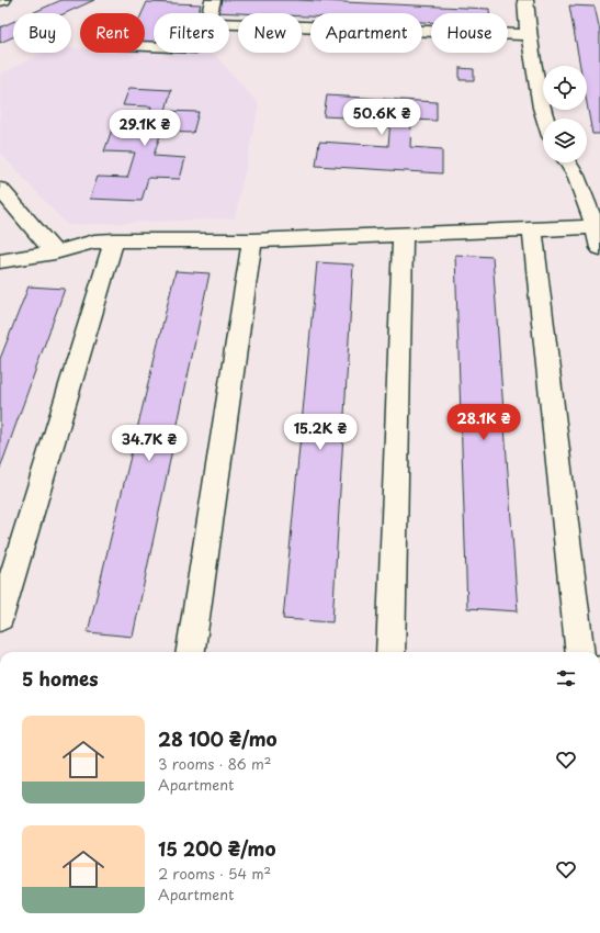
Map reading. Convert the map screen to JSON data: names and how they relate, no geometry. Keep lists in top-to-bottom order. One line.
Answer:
{"page":{"chip":["Buy","Rent","Filters","New","Apartment","House"],"price":["50.6K ₴","29.1K ₴","28.1K ₴","15.2K ₴","34.7K ₴"],"heading":"5 homes","list":[{"name":"28 100 ₴/mo","note":"3 rooms · 86 m² · Apartment"},{"name":"15 200 ₴/mo","note":"2 rooms · 54 m² · Apartment"}]}}
